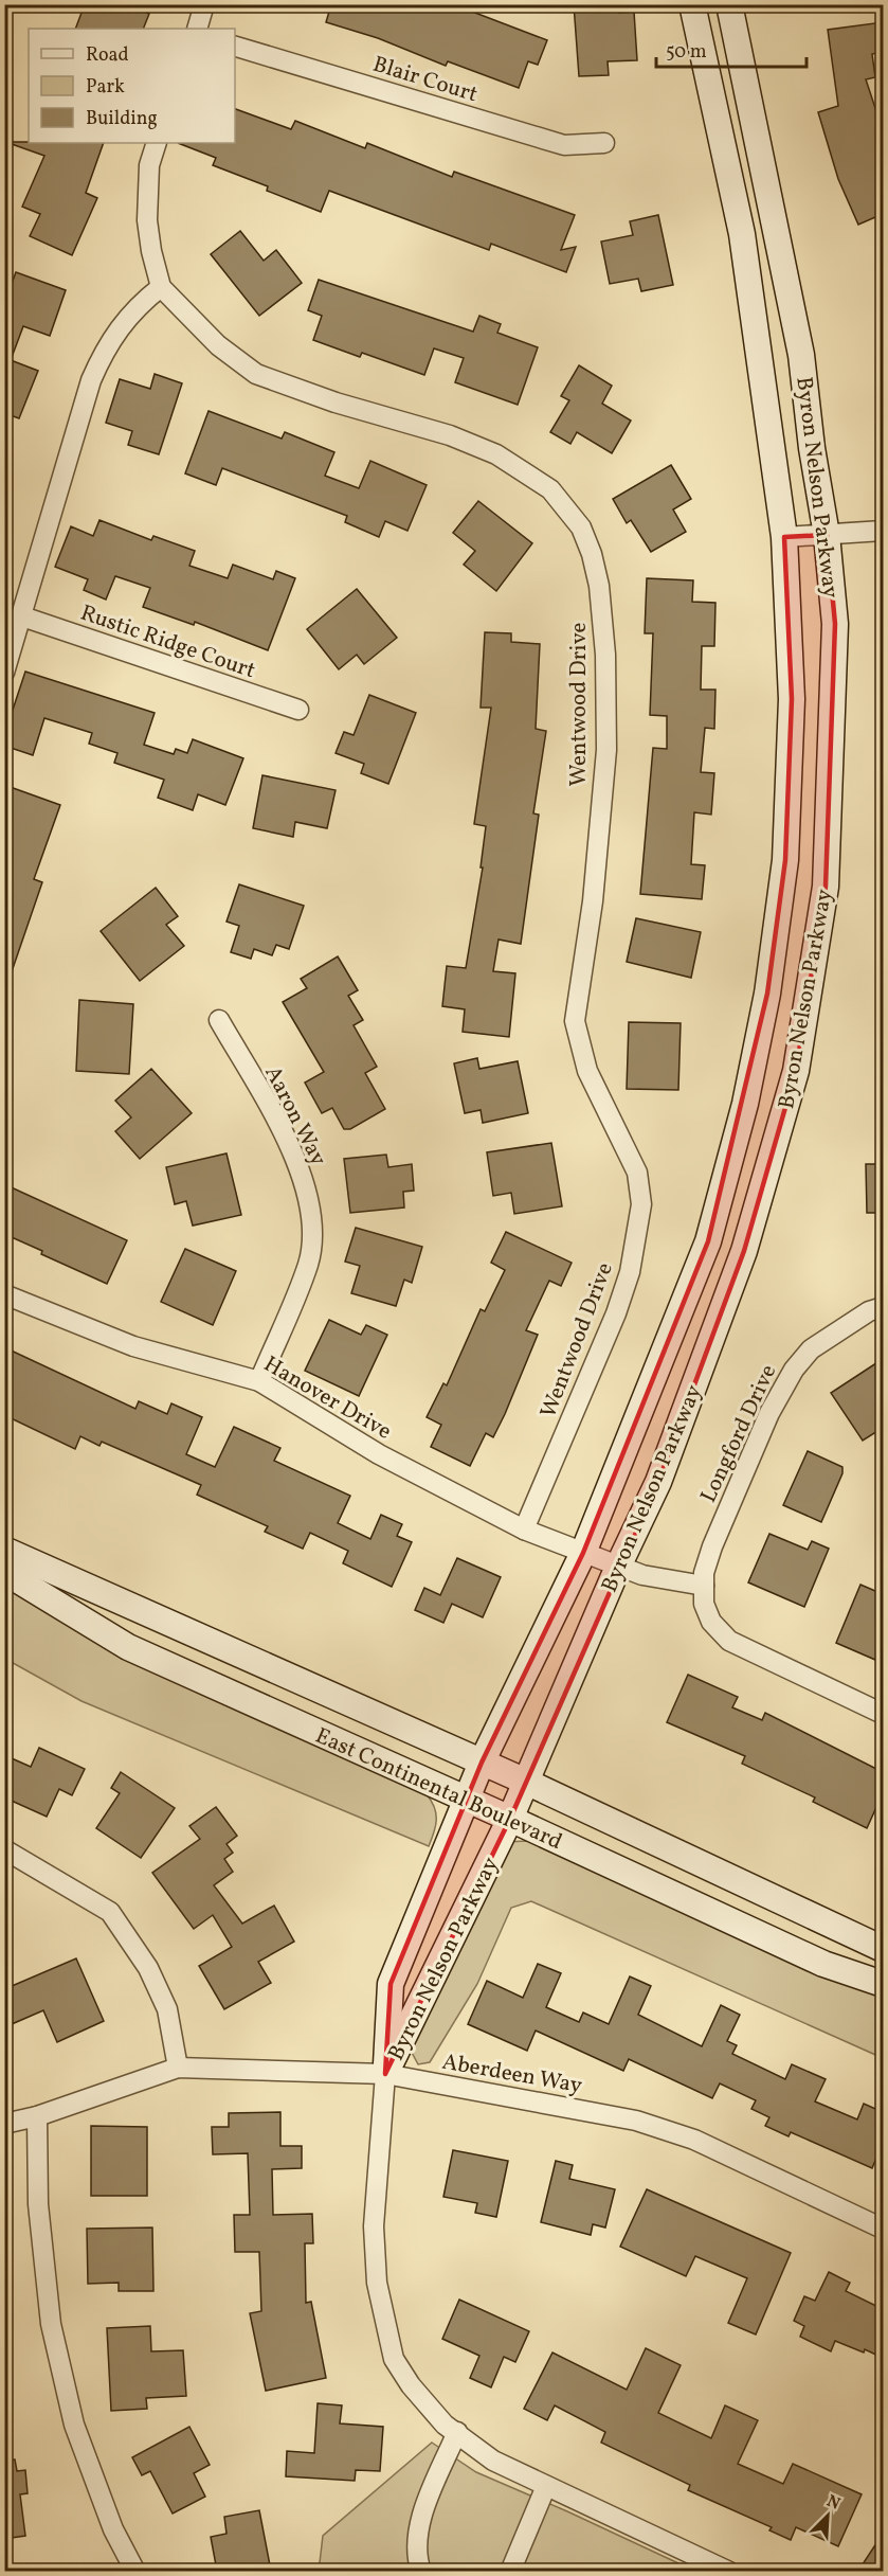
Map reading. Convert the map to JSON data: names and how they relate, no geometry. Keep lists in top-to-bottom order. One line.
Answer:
{"streets":{"street":["Blair Court","Byron Nelson Parkway","Rustic Ridge Court","Wentwood Drive","Aaron Way","Hanover Drive","Longford Drive","East Continental Boulevard","Aberdeen Way"]},"crossings":[["Byron Nelson Parkway","Hanover Drive"],["Byron Nelson Parkway","East Continental Boulevard"],["Byron Nelson Parkway","Aberdeen Way"],["Wentwood Drive","Hanover Drive"],["Aaron Way","Hanover Drive"],["Hanover Drive","Longford Drive"]],"legend":["Road","Park","Building"],"scale_bar":"50 m","north":"top right"}
